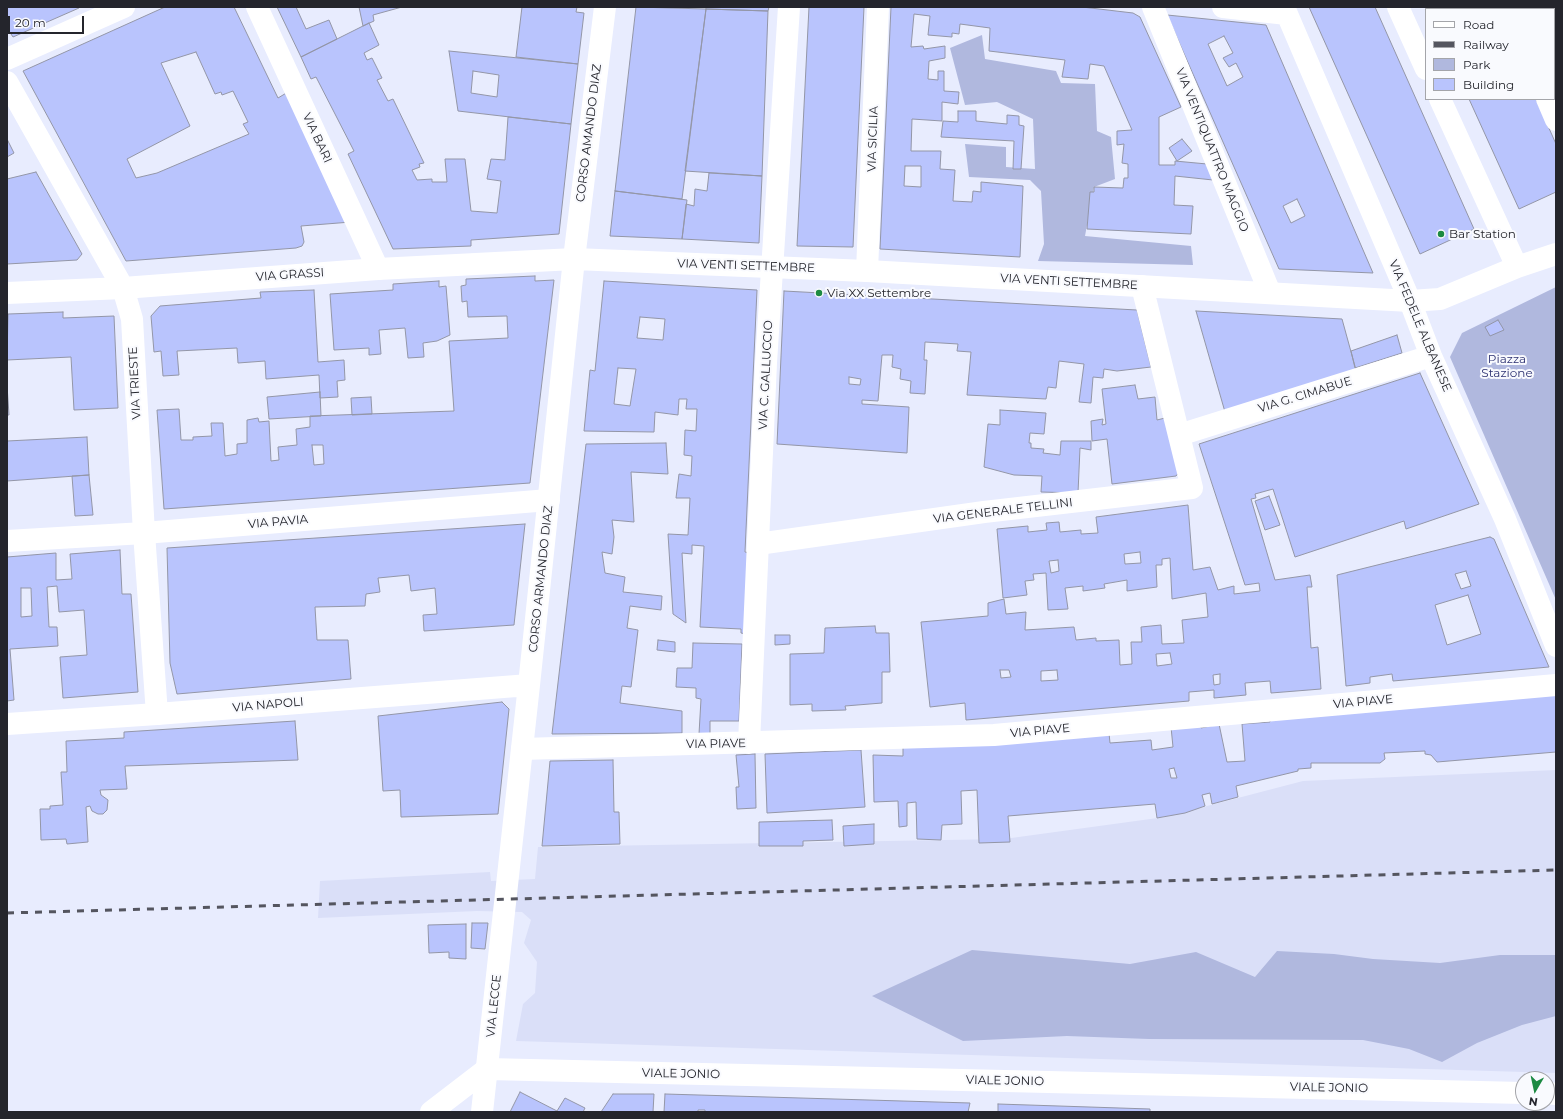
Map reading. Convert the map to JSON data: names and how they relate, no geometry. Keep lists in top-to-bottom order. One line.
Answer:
{"streets":{"street":["CORSO AMANDO DIAZ","VIA BARI","VIA SICILIA","VIA VENTIQUATTRO MAGGIO","VIA VENTI SETTEMBRE","VIA GRASSI","VIA FEDELE ALBANESE","VIA C. GALLUCCIO","VIA TRIESTE","VIA G. CIMABUE","VIA GENERALE TELLINI","VIA PAVIA","CORSO ARMANDO DIAZ","VIA PIAVE","VIA NAPOLI","VIA LECCE","VIALE JONIO"]},"crossings":[["CORSO AMANDO DIAZ","VIA VENTI SETTEMBRE"],["CORSO AMANDO DIAZ","VIA GRASSI"],["CORSO AMANDO DIAZ","CORSO ARMANDO DIAZ"],["VIA BARI","VIA GRASSI"],["VIA SICILIA","VIA VENTI SETTEMBRE"],["VIA VENTIQUATTRO MAGGIO","VIA VENTI SETTEMBRE"],["VIA VENTI SETTEMBRE","VIA GRASSI"],["VIA VENTI SETTEMBRE","VIA FEDELE ALBANESE"],["VIA VENTI SETTEMBRE","VIA C. GALLUCCIO"],["VIA VENTI SETTEMBRE","CORSO ARMANDO DIAZ"],["VIA GRASSI","VIA TRIESTE"],["VIA GRASSI","CORSO ARMANDO DIAZ"],["VIA FEDELE ALBANESE","VIA G. CIMABUE"],["VIA C. GALLUCCIO","VIA GENERALE TELLINI"],["VIA C. GALLUCCIO","VIA PIAVE"],["VIA TRIESTE","VIA PAVIA"],["VIA TRIESTE","VIA NAPOLI"],["VIA G. CIMABUE","VIA GENERALE TELLINI"],["VIA PAVIA","CORSO ARMANDO DIAZ"],["CORSO ARMANDO DIAZ","VIA PIAVE"],["CORSO ARMANDO DIAZ","VIA NAPOLI"],["CORSO ARMANDO DIAZ","VIA LECCE"],["VIA LECCE","VIALE JONIO"]],"parks":["Piazza Stazione"],"places":["Bar Station","Via XX Settembre"],"legend":["Road","Railway","Park","Building"],"scale_bar":"20 m","north":"bottom"}
